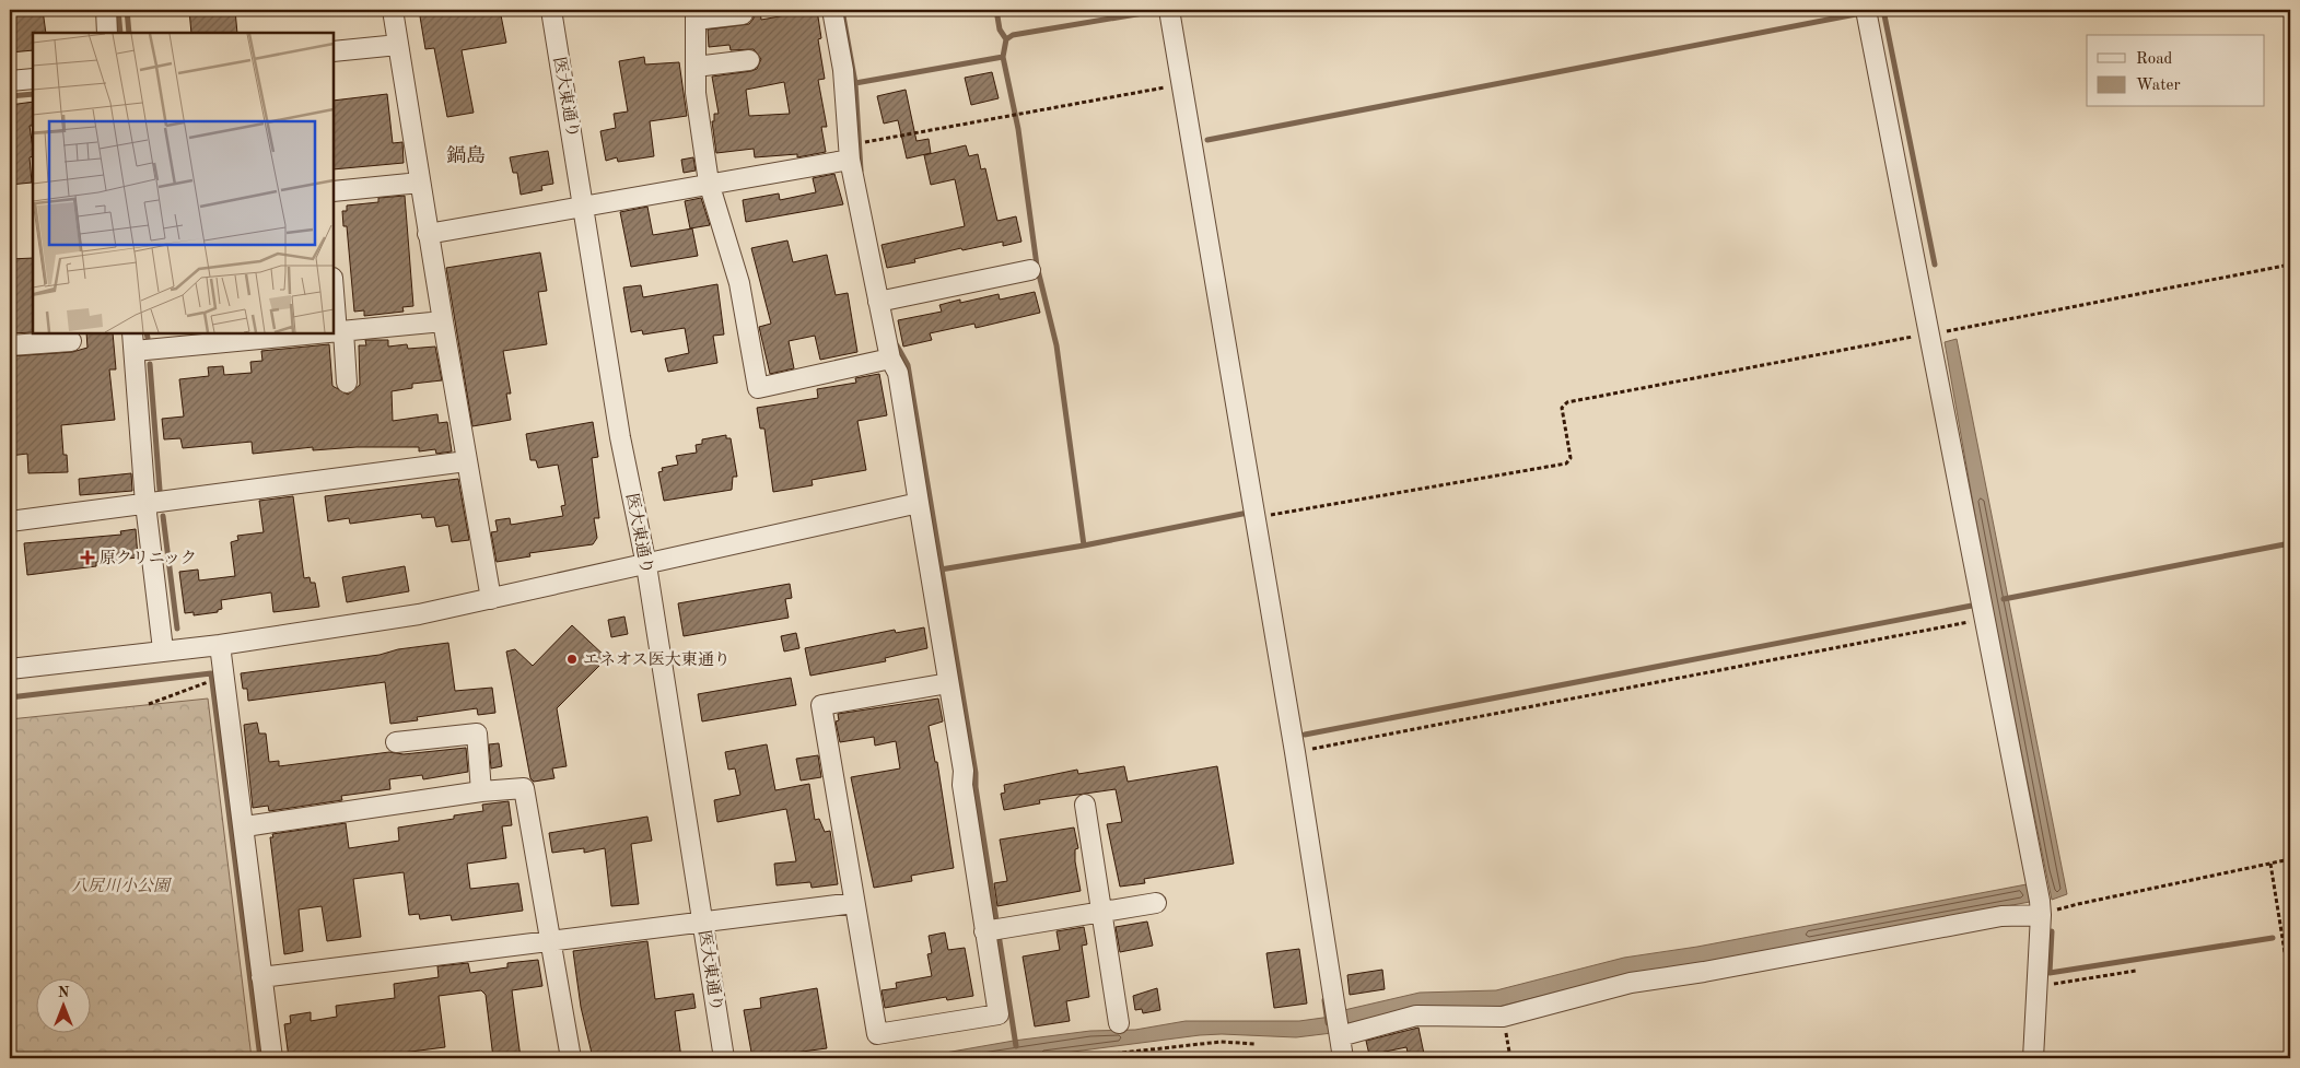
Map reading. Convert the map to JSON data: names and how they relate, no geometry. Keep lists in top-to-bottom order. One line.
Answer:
{"streets":{"street":["医大東通り"]},"districts":["鍋島"],"parks":["八尻川小公園"],"places":{"health":["原クリニック"],"other":["エネオス医大東通り"]},"legend":["Road","Water"],"north":"top"}
